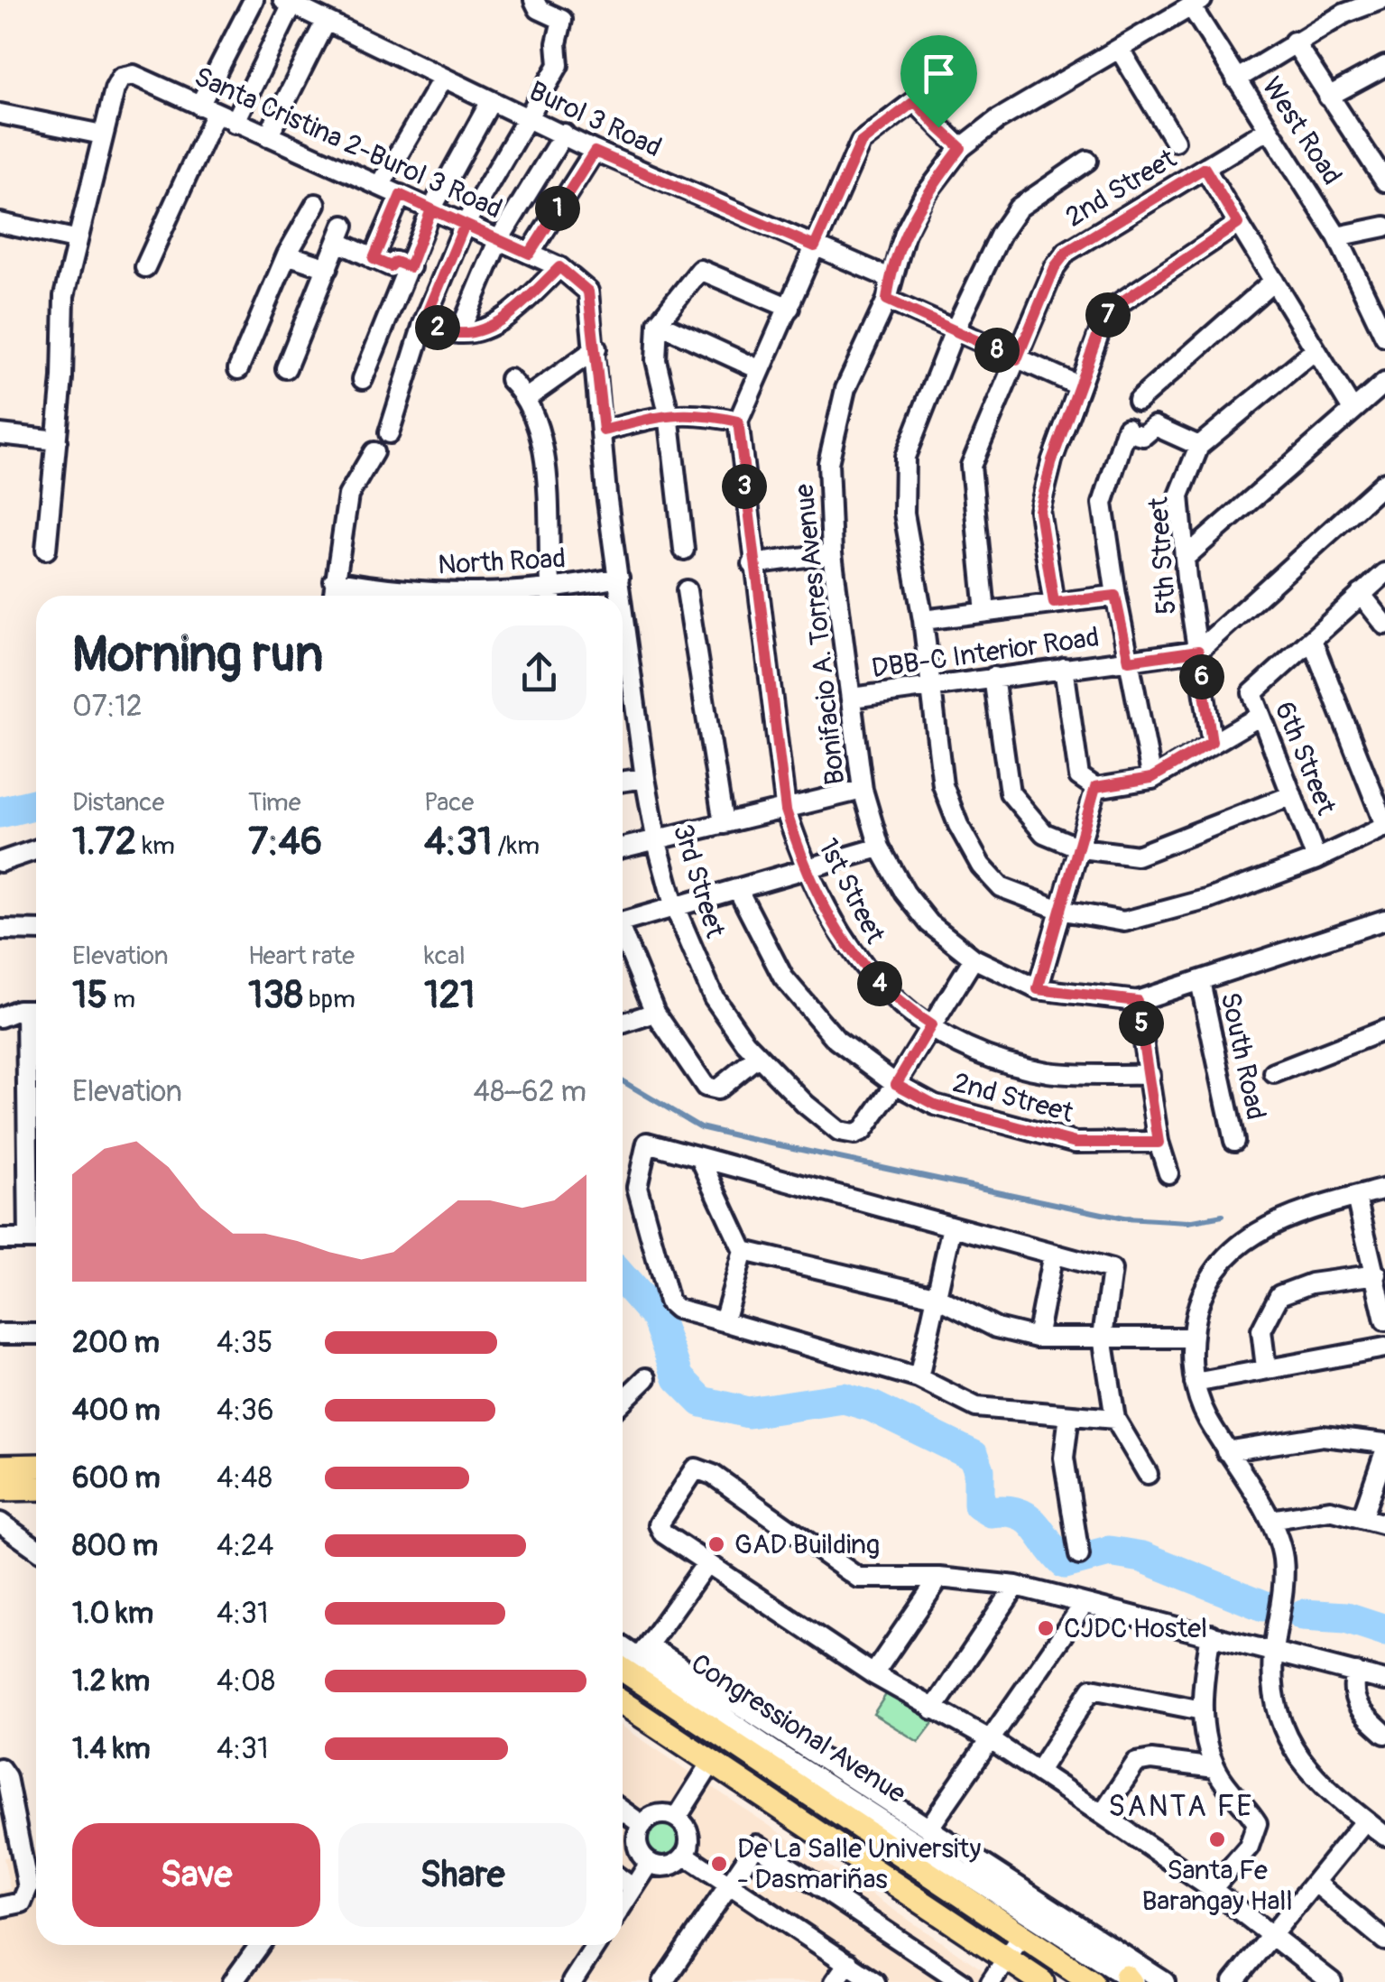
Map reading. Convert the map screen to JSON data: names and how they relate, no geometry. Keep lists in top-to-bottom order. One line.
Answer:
{"streets":{"main road":["Congressional Avenue"],"street":["Burol 3 Road","West Road","Santa Cristina 2-Burol 3 Road","2nd Street","5th Street","North Road","Bonifacio A. Torres Avenue","DBB-C Interior Road","6th Street","3rd Street","1st Street","South Road"]},"crossings":[["Burol 3 Road","Bonifacio A. Torres Avenue"],["Burol 3 Road","1st Street"],["West Road","2nd Street"],["West Road","Bonifacio A. Torres Avenue"],["Santa Cristina 2-Burol 3 Road","North Road"],["Santa Cristina 2-Burol 3 Road","3rd Street"],["2nd Street","3rd Street"],["5th Street","DBB-C Interior Road"],["North Road","3rd Street"],["Bonifacio A. Torres Avenue","DBB-C Interior Road"],["Bonifacio A. Torres Avenue","1st Street"],["Bonifacio A. Torres Avenue","South Road"]],"districts":["SANTA FE"],"places":["GAD Building","CJDC Hostel","Santa Fe Barangay Hall","De La Salle University - Dasmariñas"],"page":{"pins":["1","7","2","8","3","6","4","5"],"heading":["Morning run","07:12"],"stats":[["Distance","1.72 km"],["Time","7:46"],["Pace","4:31 /km"],["Elevation","15 m"],["Heart rate","138 bpm"],["kcal","121"]],"chart":["Elevation","48–62 m"],"list":[{"name":"200 m","note":"4:35"},{"name":"400 m","note":"4:36"},{"name":"600 m","note":"4:48"},{"name":"800 m","note":"4:24"},{"name":"1.0 km","note":"4:31"},{"name":"1.2 km","note":"4:08"},{"name":"1.4 km","note":"4:31"}],"buttons":["Save","Share"]}}
